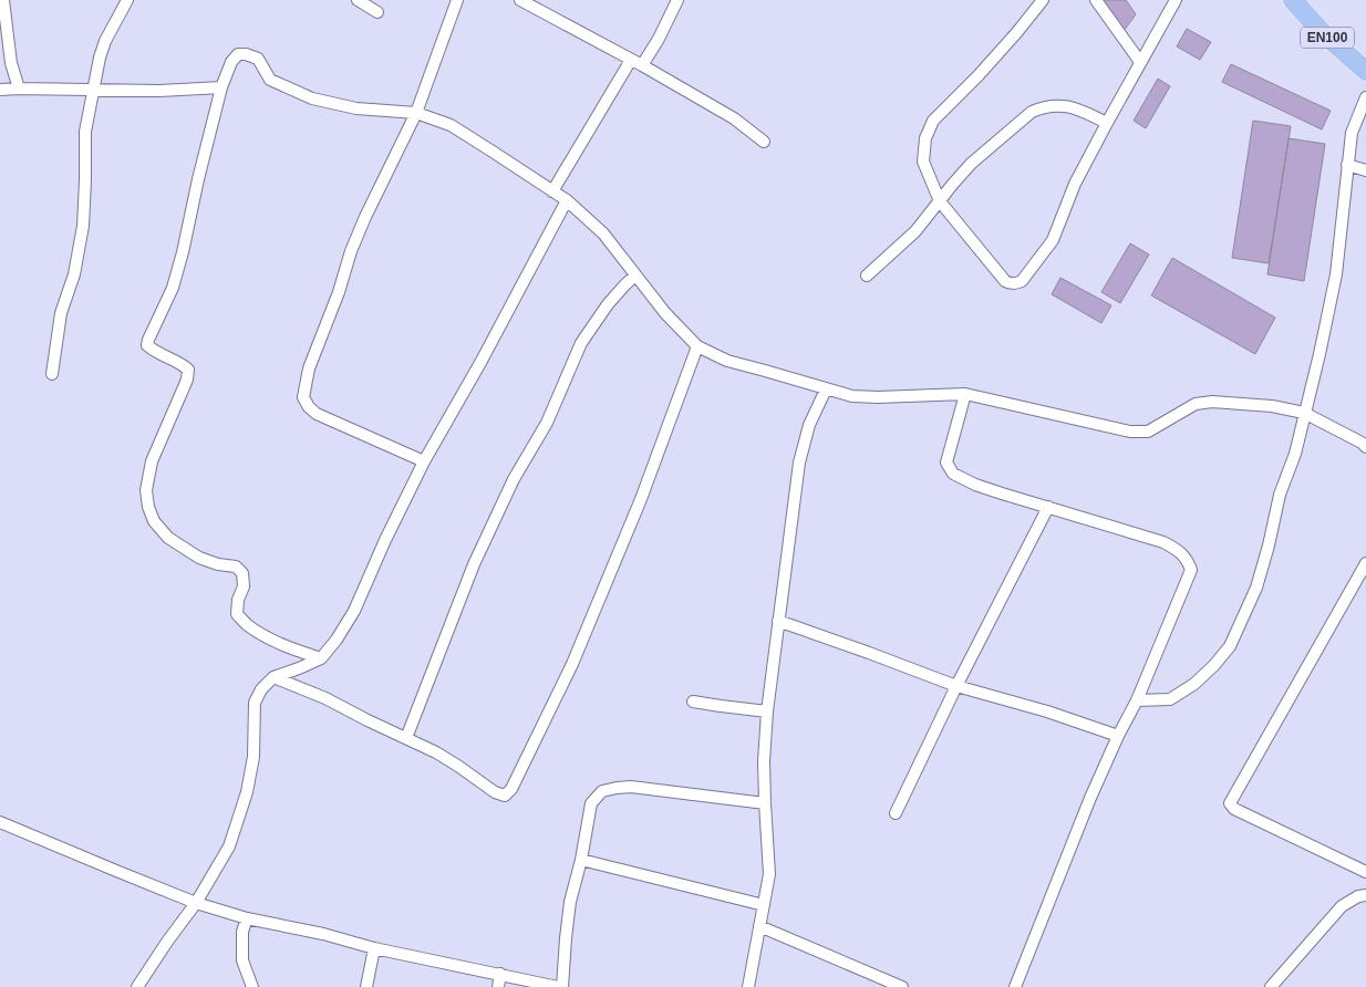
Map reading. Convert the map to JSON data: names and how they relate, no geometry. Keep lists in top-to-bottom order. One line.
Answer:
{"streets":{"highway":["EN100"]}}
